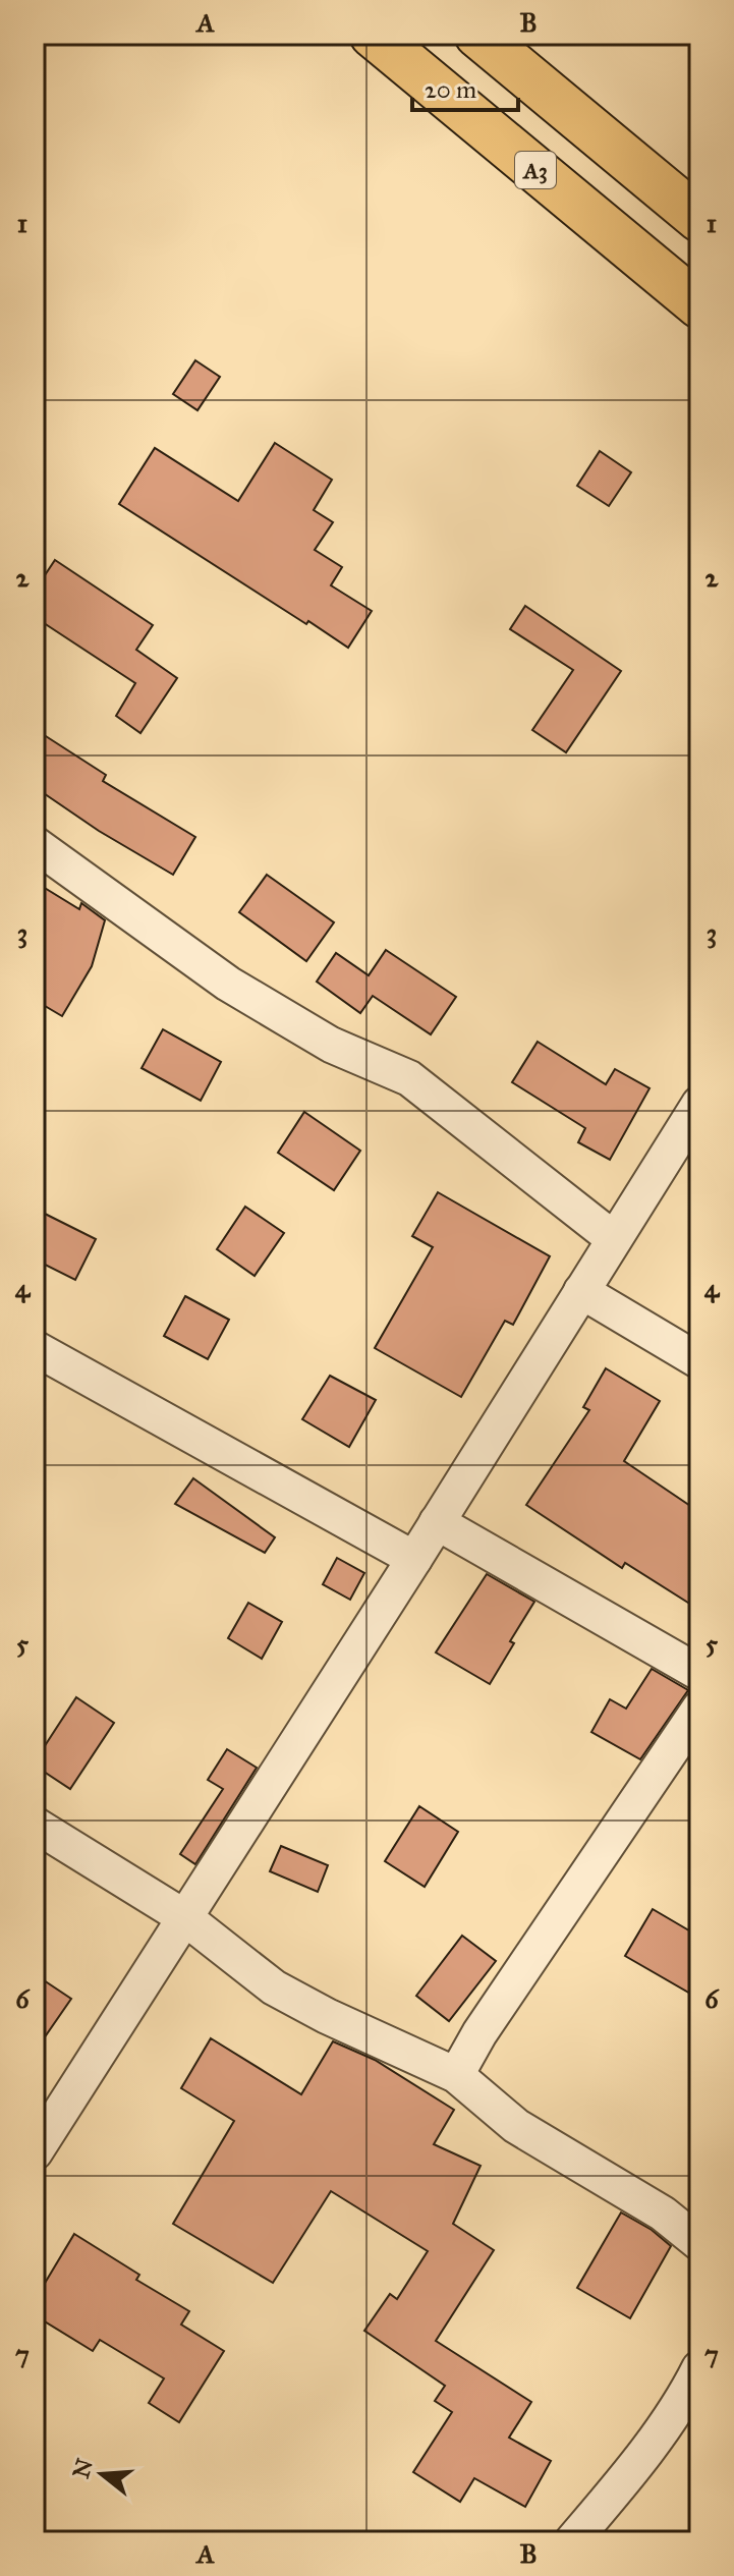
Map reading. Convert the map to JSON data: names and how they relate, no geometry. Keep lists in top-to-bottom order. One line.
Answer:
{"streets":{"highway":["A3"]},"scale_bar":"20 m","north":"left","grid":{"columns":["A","B"],"rows":["1","2","3","4","5","6","7"]}}
